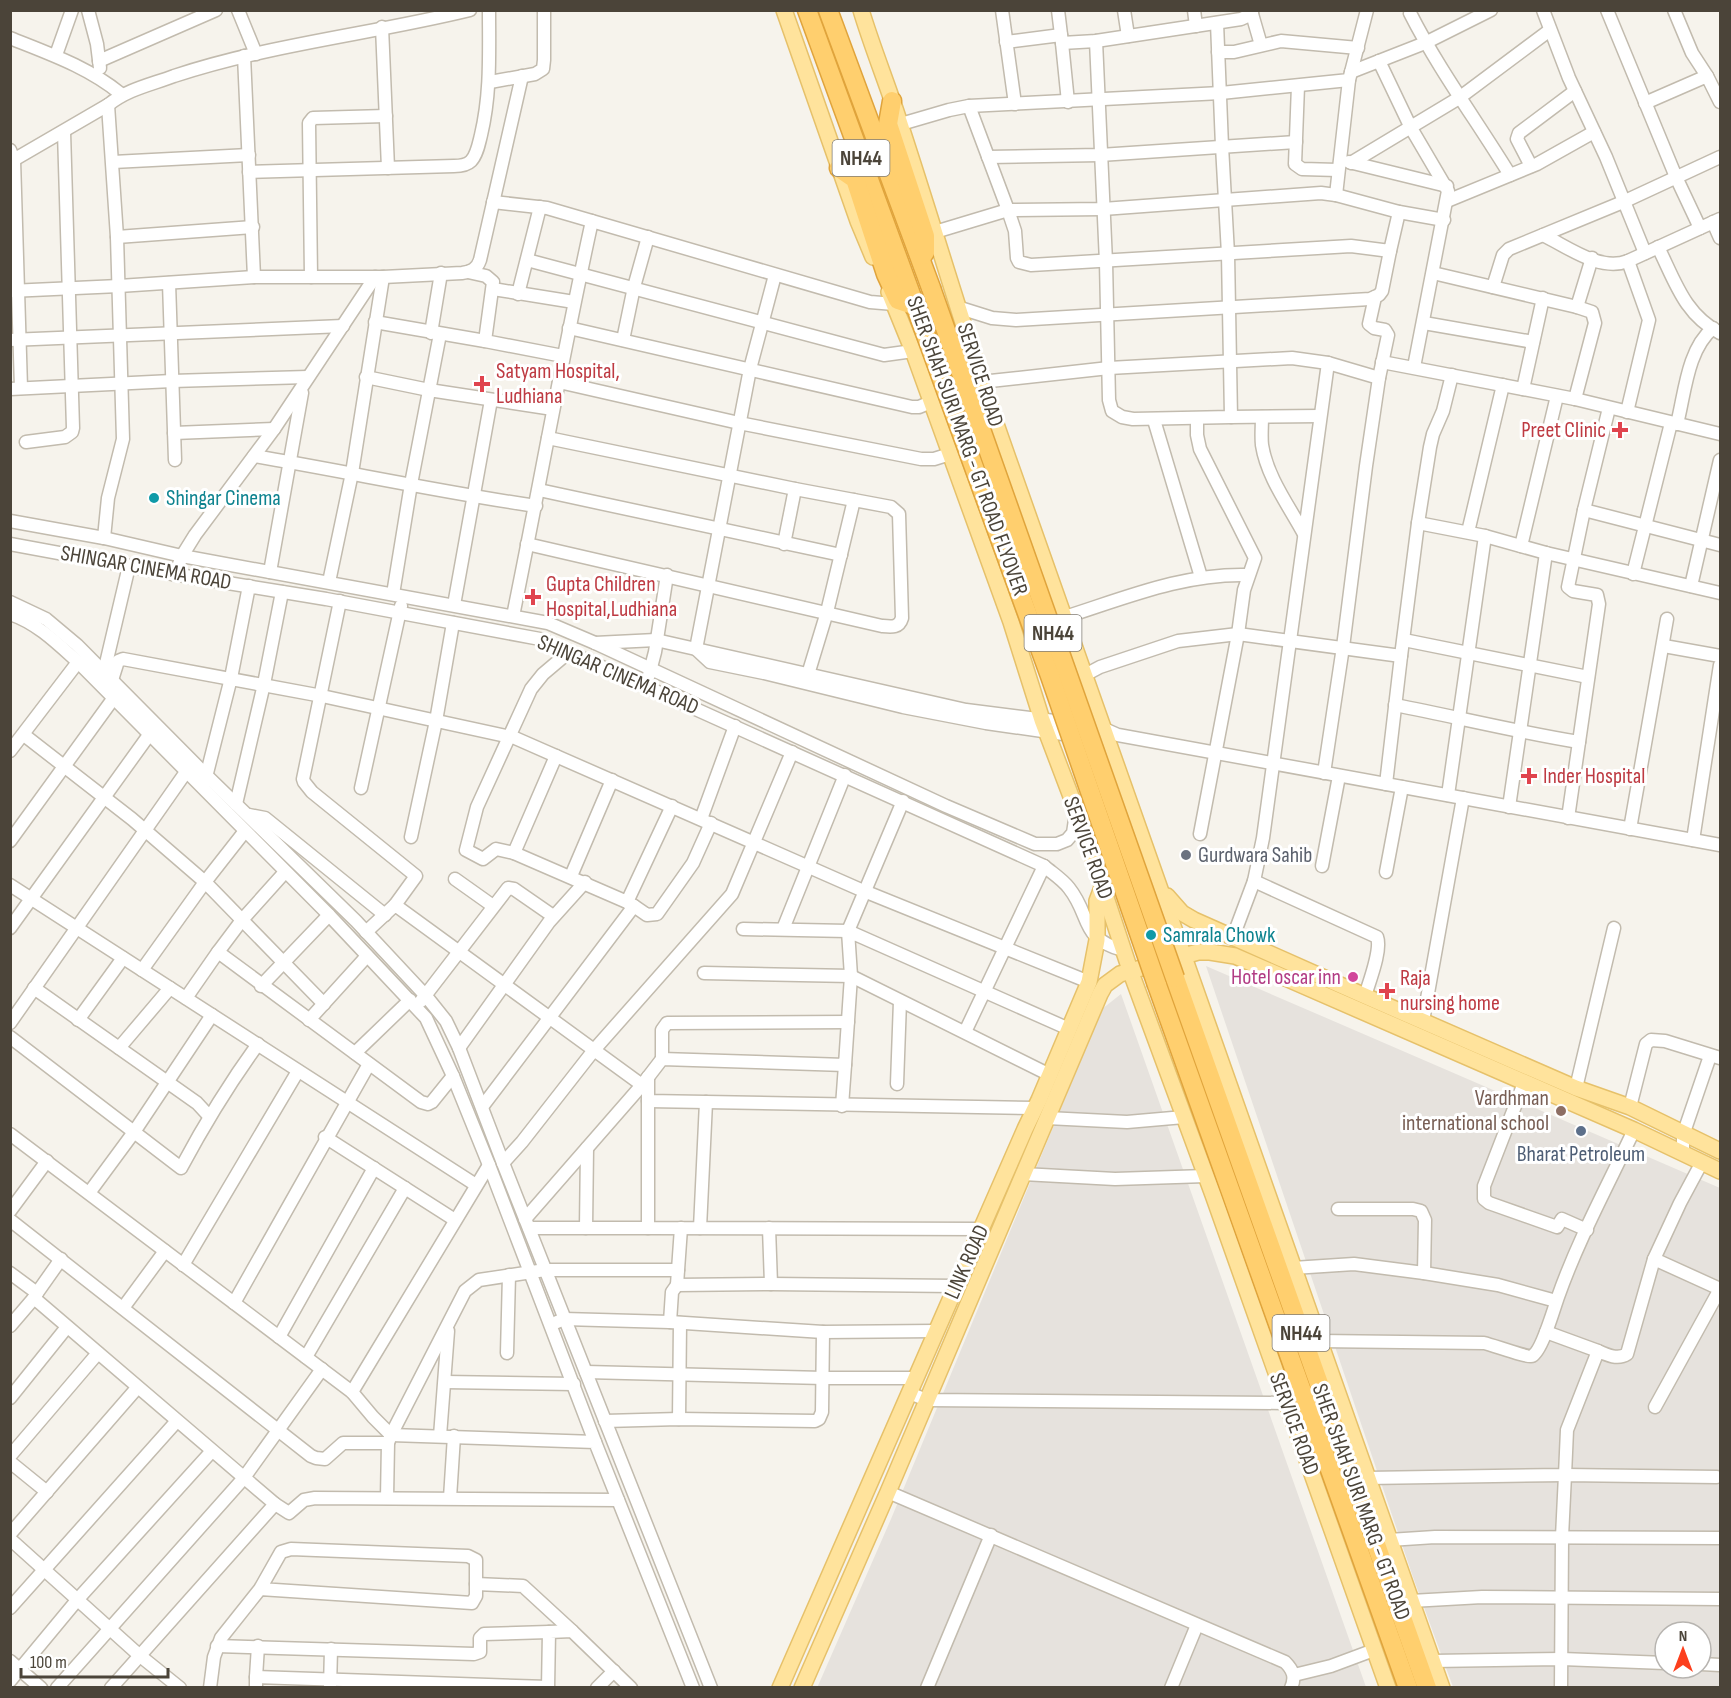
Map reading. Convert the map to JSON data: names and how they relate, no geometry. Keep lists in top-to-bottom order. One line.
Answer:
{"streets":{"highway":["NH44","SHER SHAH SURI MARG - GT ROAD FLYOVER","SHER SHAH SURI MARG - GT ROAD"],"main road":["SERVICE ROAD","LINK ROAD"],"street":["SHINGAR CINEMA ROAD"]},"crossings":[["SERVICE ROAD","SHINGAR CINEMA ROAD"],["SERVICE ROAD","LINK ROAD"],["SHER SHAH SURI MARG - GT ROAD FLYOVER","SHER SHAH SURI MARG - GT ROAD"],["SHINGAR CINEMA ROAD","LINK ROAD"]],"places":{"health":["Satyam Hospital, Ludhiana","Preet Clinic","Gupta Children Hospital,Ludhiana","Inder Hospital","Raja nursing home"],"other":["Shingar Cinema","Gurdwara Sahib","Samrala Chowk","Hotel oscar inn","Vardhman international school","Bharat Petroleum"]},"scale_bar":"100 m","north":"top"}
